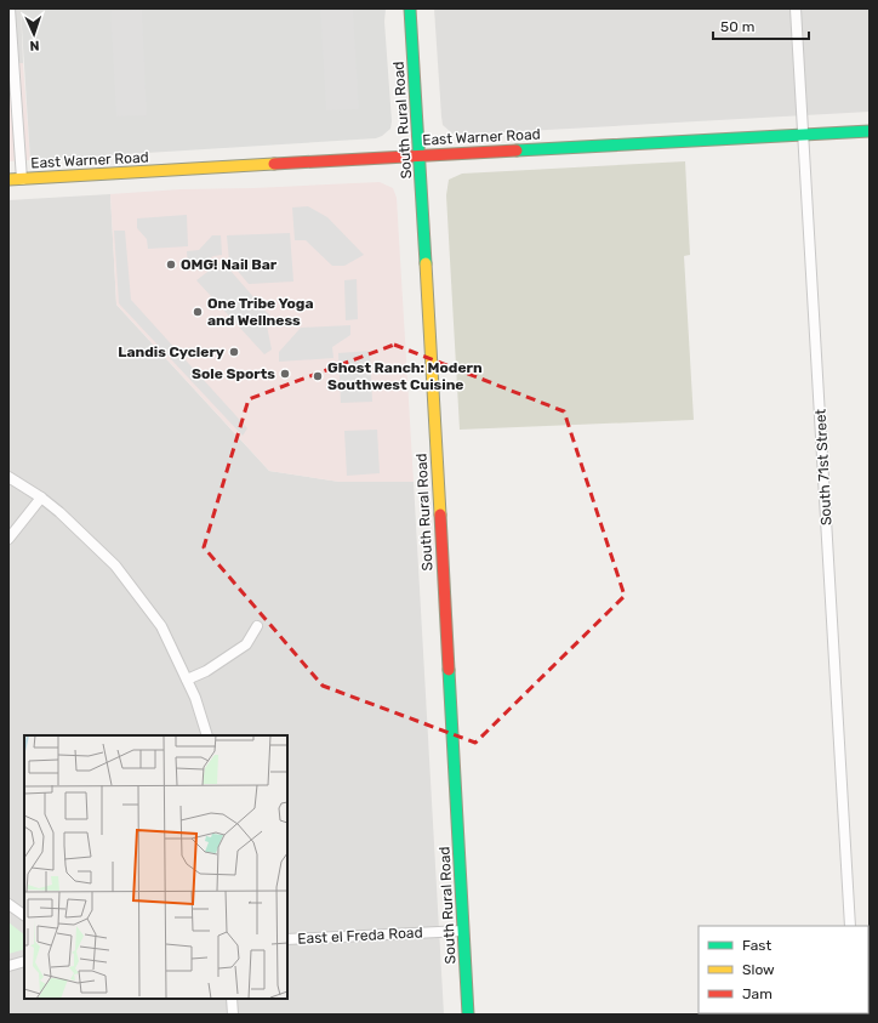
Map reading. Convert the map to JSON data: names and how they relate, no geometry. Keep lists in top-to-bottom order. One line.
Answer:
{"streets":{"main road":["South Rural Road","East Warner Road"],"street":["South 71st Street","East el Freda Road"]},"crossings":[["South Rural Road","East Warner Road"],["South Rural Road","East el Freda Road"],["East Warner Road","South 71st Street"]],"places":["OMG! Nail Bar","One Tribe Yoga and Wellness","Landis Cyclery","Sole Sports","Ghost Ranch: Modern Southwest Cuisine"],"legend":["Fast","Slow","Jam"],"scale_bar":"50 m","north":"bottom"}
